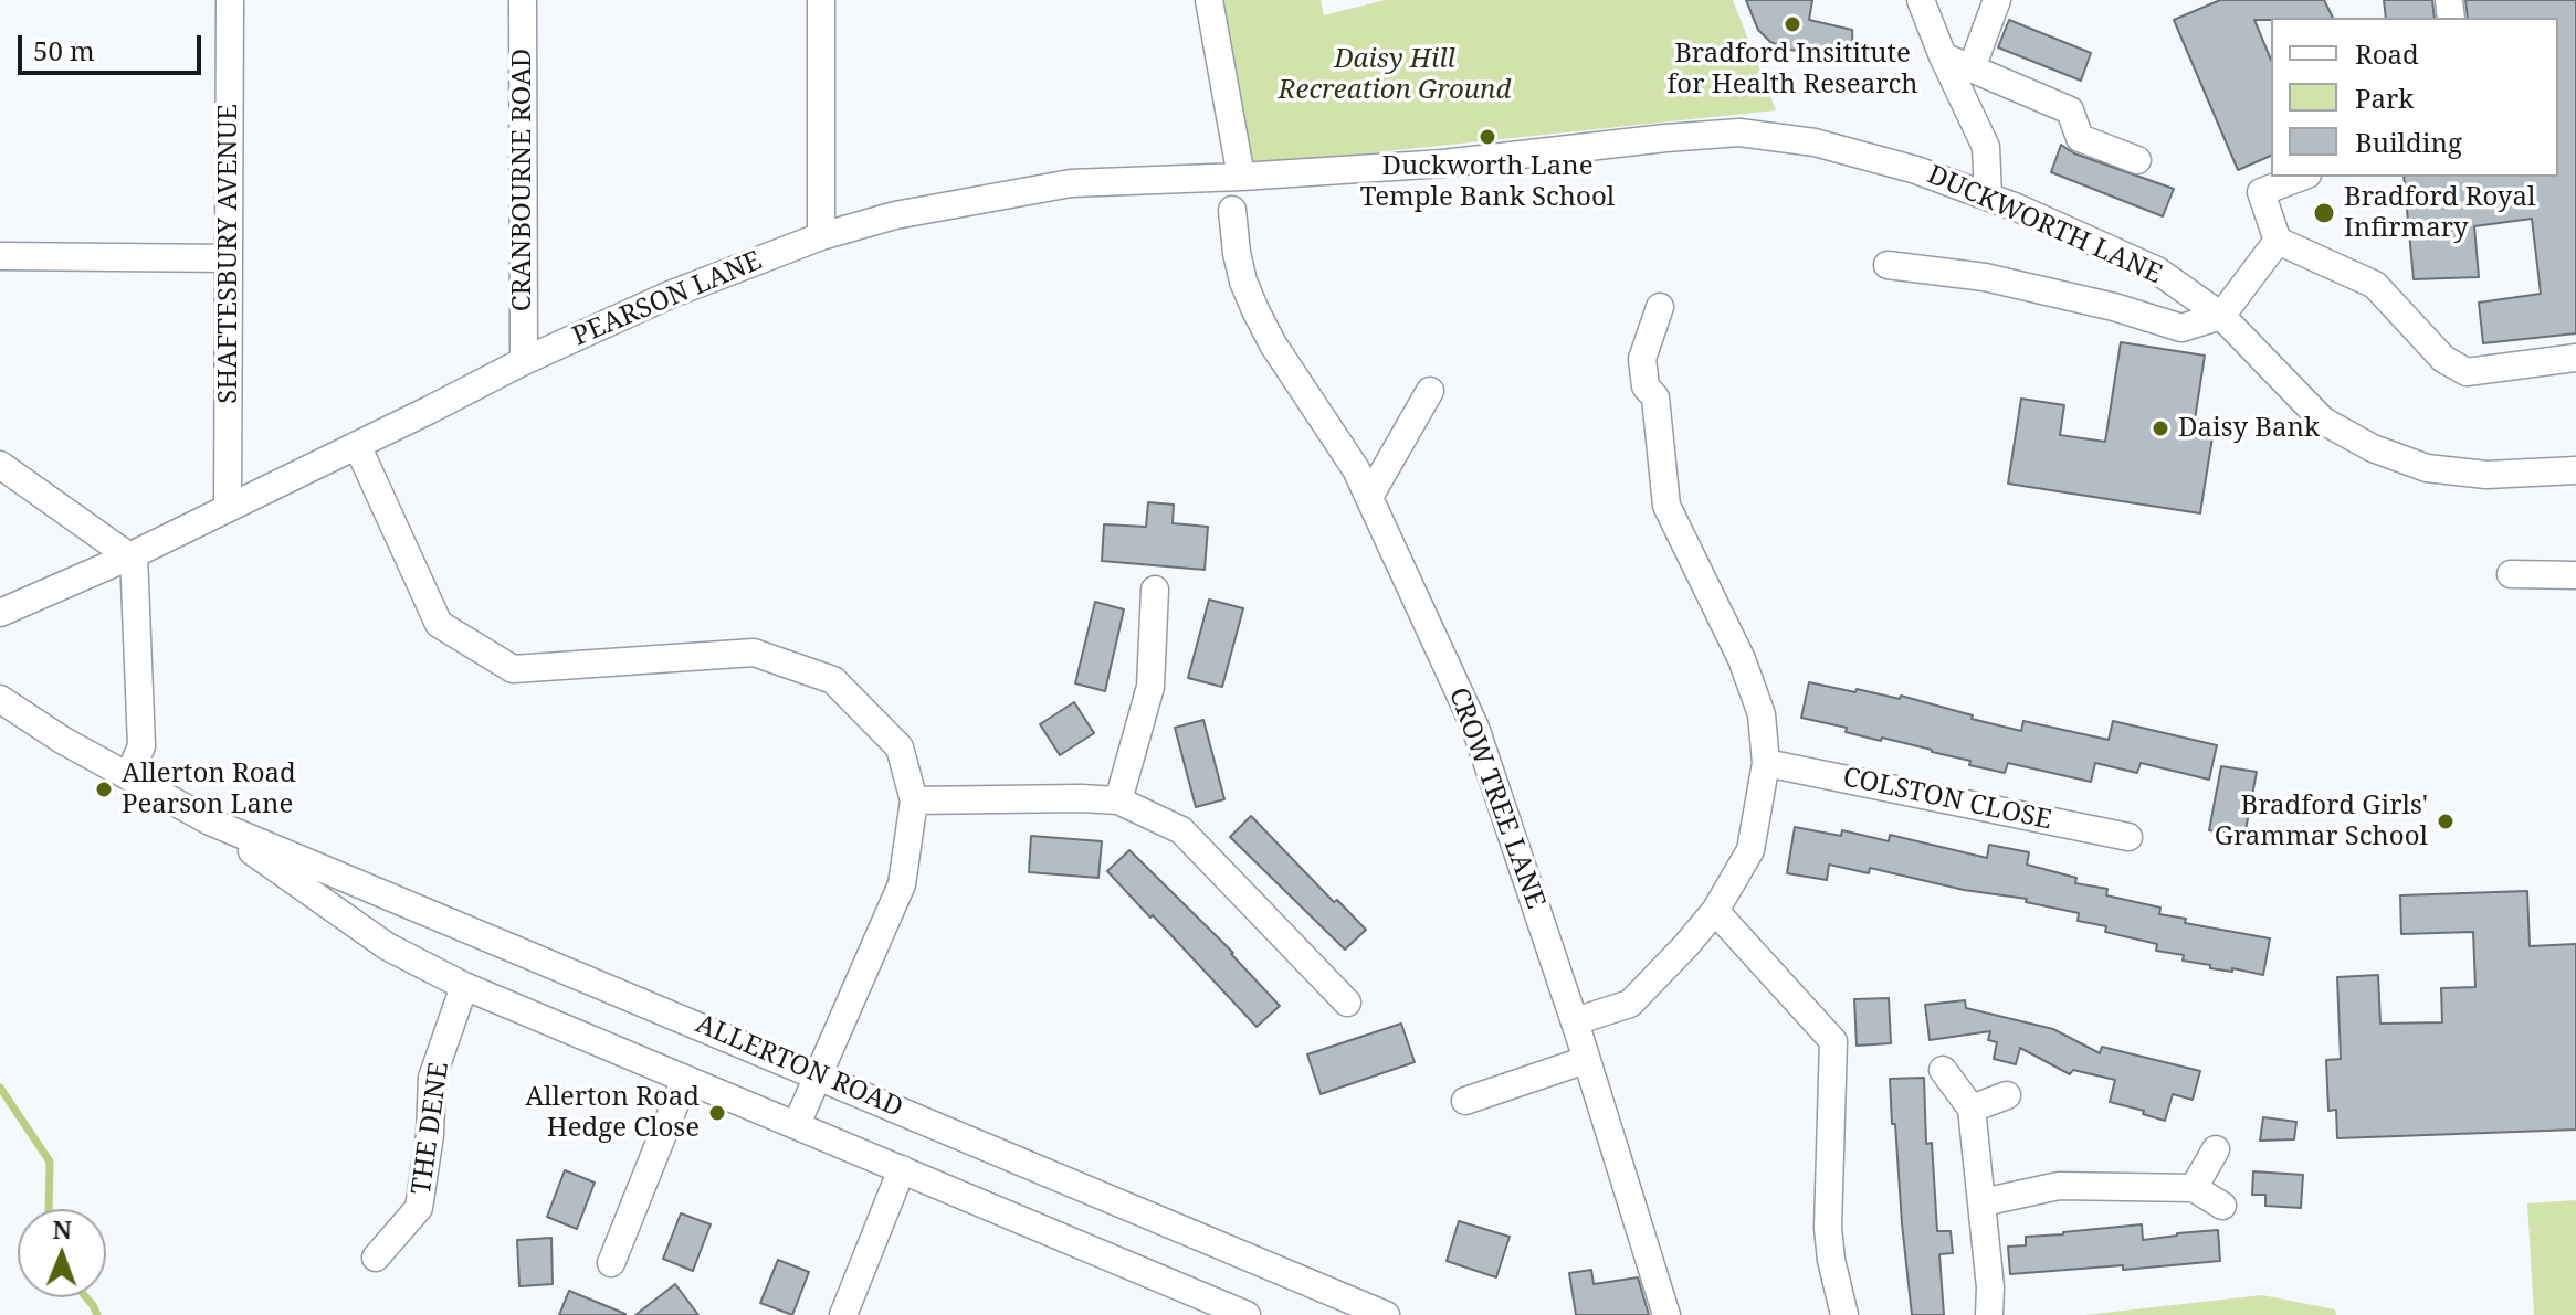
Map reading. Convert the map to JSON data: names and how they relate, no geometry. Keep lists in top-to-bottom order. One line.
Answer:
{"streets":{"street":["CRANBOURNE ROAD","DUCKWORTH LANE","SHAFTESBURY AVENUE","PEARSON LANE","CROW TREE LANE","COLSTON CLOSE","ALLERTON ROAD","THE DENE"]},"crossings":[["CRANBOURNE ROAD","PEARSON LANE"],["DUCKWORTH LANE","PEARSON LANE"],["SHAFTESBURY AVENUE","PEARSON LANE"],["ALLERTON ROAD","THE DENE"]],"parks":["Daisy Hill Recreation Ground"],"places":["Bradford Insititute for Health Research","Duckworth Lane Temple Bank School","Bradford Royal Infirmary","Daisy Bank","Allerton Road Pearson Lane","Bradford Girls' Grammar School","Allerton Road Hedge Close"],"legend":["Road","Park","Building"],"scale_bar":"50 m","north":"top"}
